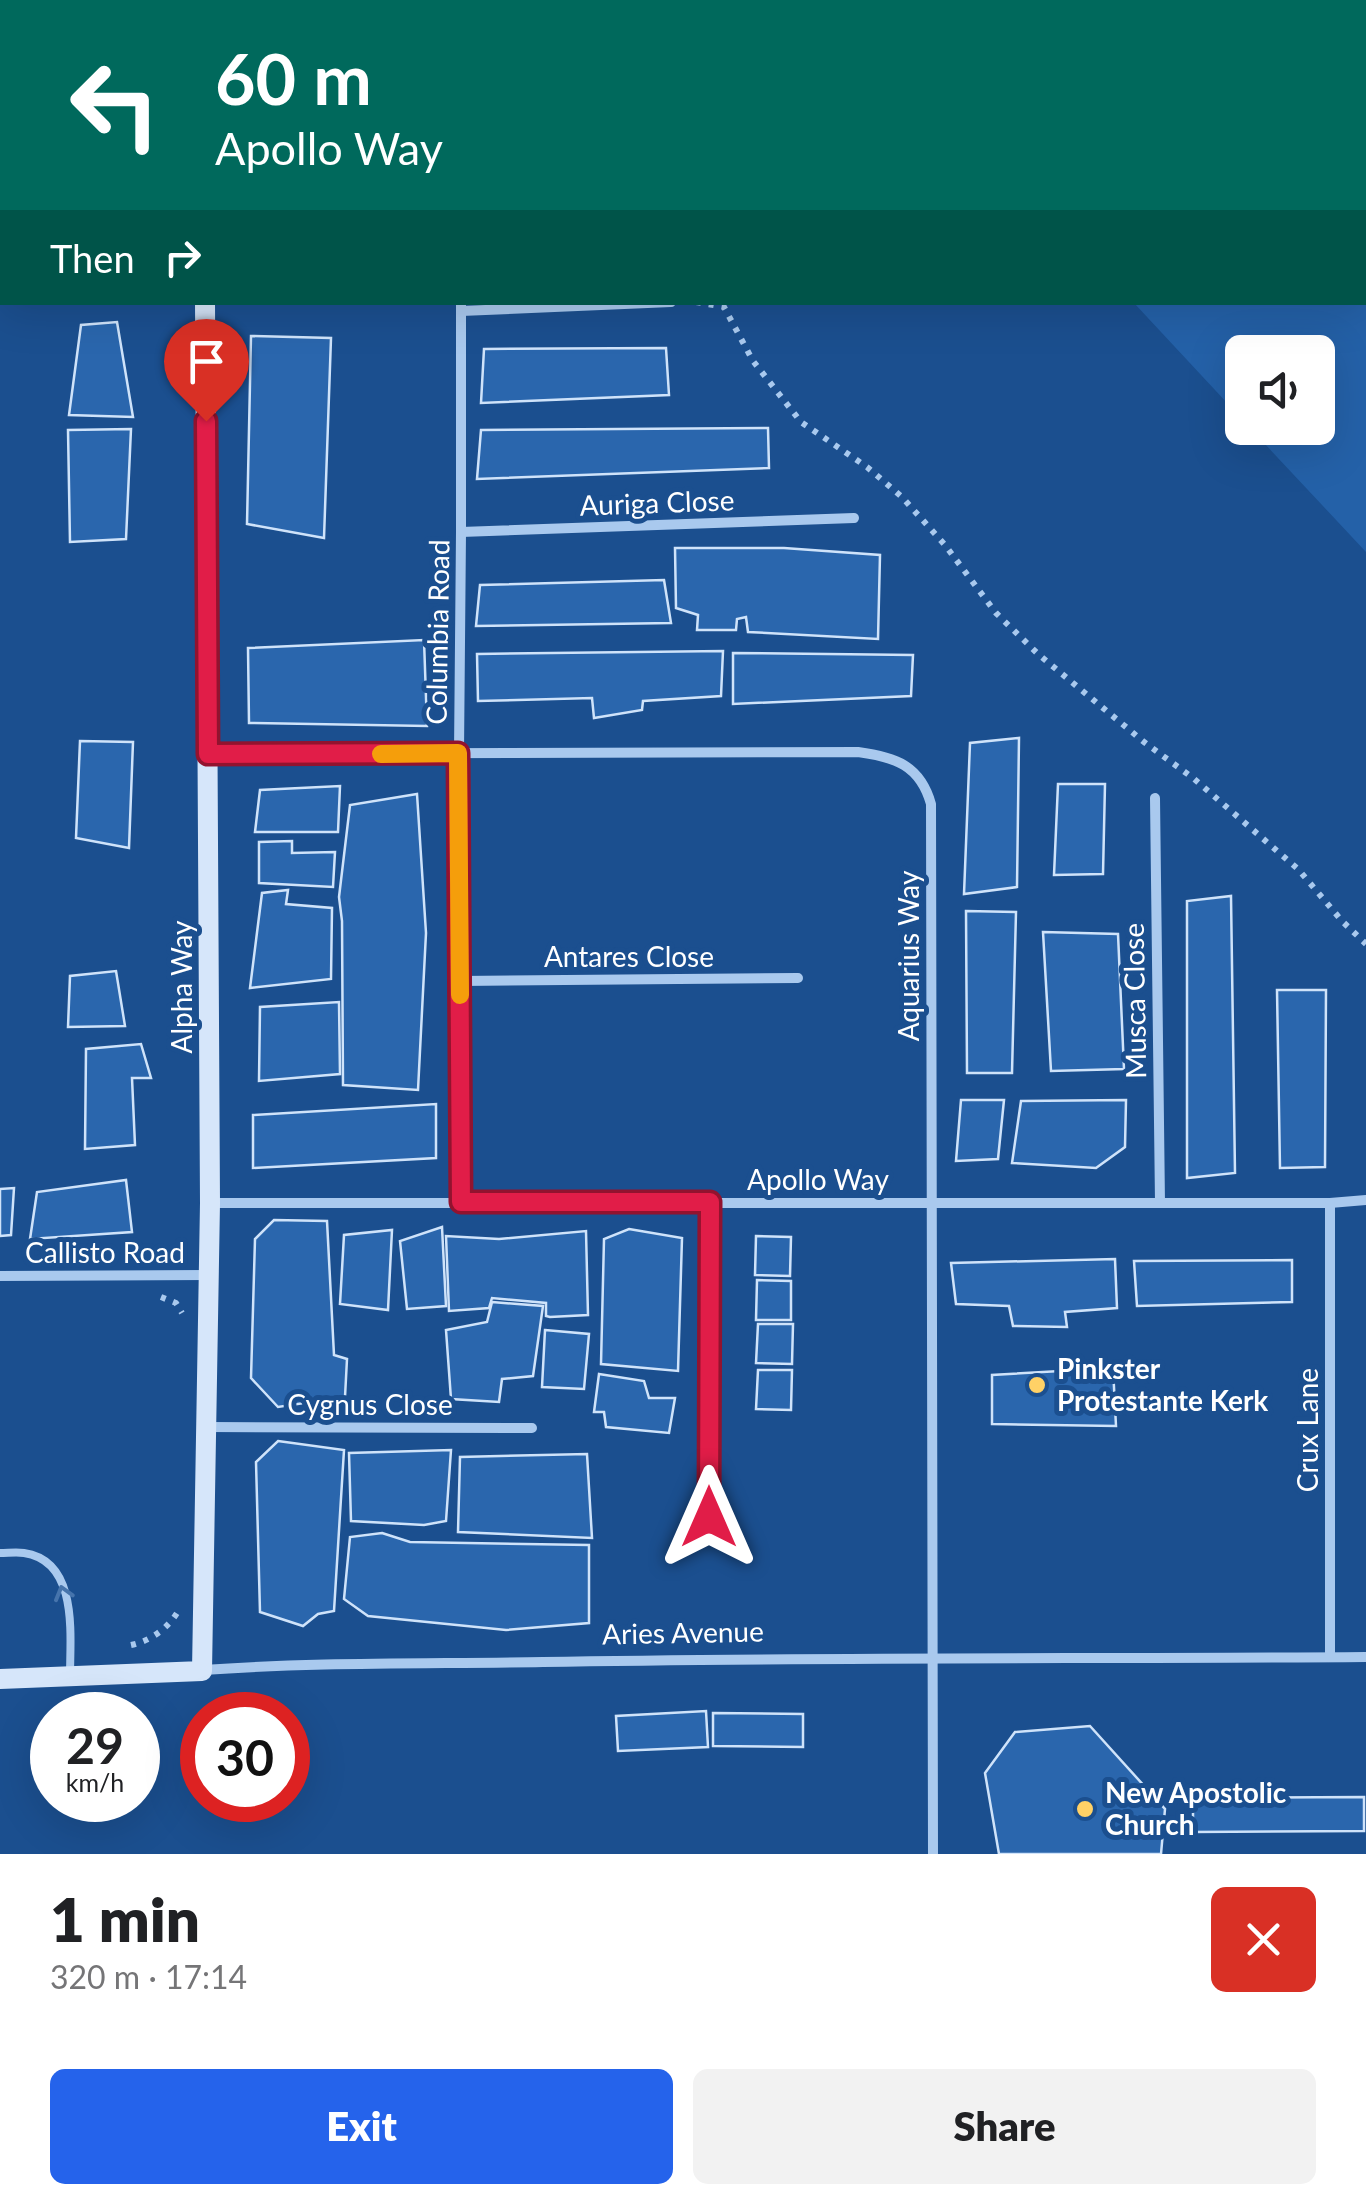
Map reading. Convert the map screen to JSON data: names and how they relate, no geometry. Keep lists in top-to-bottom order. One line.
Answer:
{"streets":{"street":["Auriga Close","Columbia Road","Aquarius Way","Antares Close","Alpha Way","Musca Close","Apollo Way","Callisto Road","Cygnus Close","Crux Lane","Aries Avenue"]},"crossings":[["Auriga Close","Columbia Road"],["Columbia Road","Aquarius Way"],["Columbia Road","Antares Close"],["Columbia Road","Apollo Way"],["Aquarius Way","Alpha Way"],["Aquarius Way","Apollo Way"],["Aquarius Way","Aries Avenue"],["Alpha Way","Apollo Way"],["Alpha Way","Callisto Road"],["Alpha Way","Cygnus Close"],["Alpha Way","Aries Avenue"],["Musca Close","Apollo Way"],["Apollo Way","Crux Lane"],["Crux Lane","Aries Avenue"]],"places":["Pinkster Protestante Kerk","New Apostolic Church"],"page":{"turn":["60 m","Apollo Way"],"then":"Then","speed":"29 km/h","limit":"30","heading":["1 min","320 m · 17:14"],"buttons":["Exit","Share"]}}
